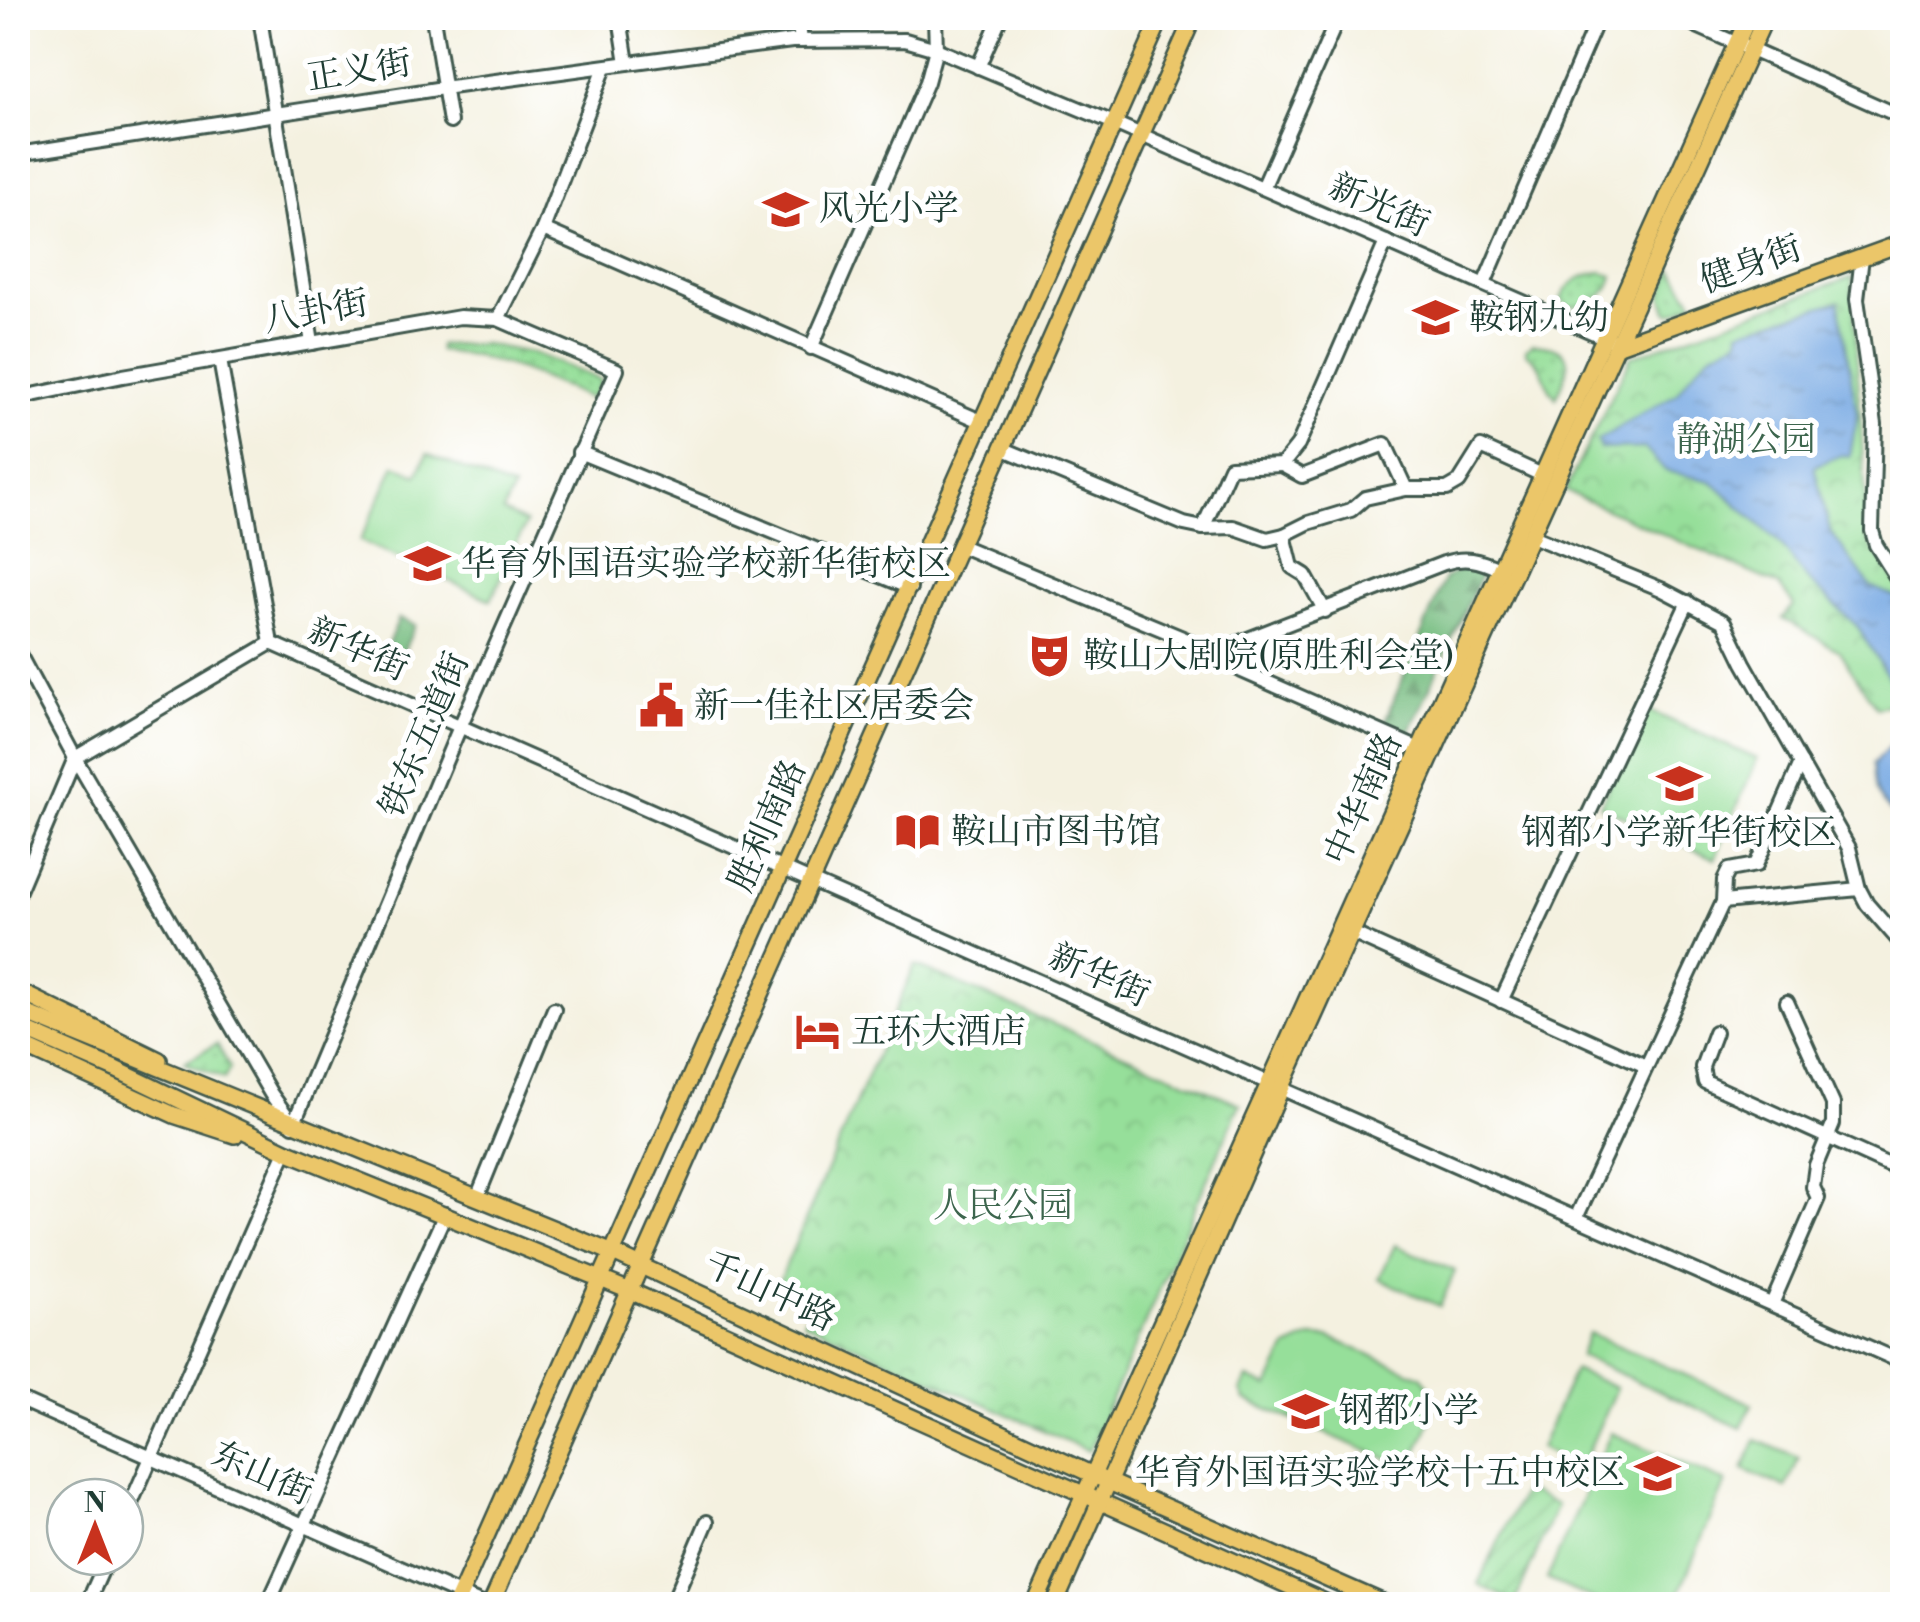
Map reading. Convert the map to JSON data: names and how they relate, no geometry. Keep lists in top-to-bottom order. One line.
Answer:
{"streets":{"main road":["健身街","中华南路","胜利南路","千山中路"],"street":["正义街","新光街","八卦街","新华街","铁东五道街","东山街"]},"crossings":[["正义街","新光街"],["正义街","胜利南路"],["新光街","健身街"],["新光街","中华南路"],["新光街","胜利南路"],["健身街","中华南路"],["八卦街","铁东五道街"],["新华街","铁东五道街"],["新华街","中华南路"],["新华街","胜利南路"],["铁东五道街","千山中路"],["中华南路","千山中路"],["胜利南路","千山中路"],["胜利南路","东山街"]],"parks":["静湖公园","人民公园"],"places":{"school or university":["风光小学","鞍钢九幼","华育外国语实验学校新华街校区","钢都小学新华街校区","钢都小学","华育外国语实验学校十五中校区"],"theatre":["鞍山大剧院(原胜利会堂)"],"public building":["新一佳社区居委会"],"library":["鞍山市图书馆"],"hotel":["五环大酒店"]},"north":"top"}
